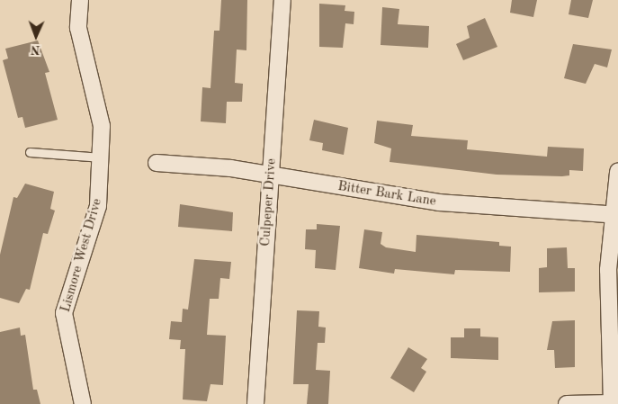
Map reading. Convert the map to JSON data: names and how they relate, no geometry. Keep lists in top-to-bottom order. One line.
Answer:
{"streets":{"street":["Bitter Bark Lane","Culpeper Drive","Lismore West Drive"]},"crossings":[["Bitter Bark Lane","Culpeper Drive"]],"north":"bottom"}
